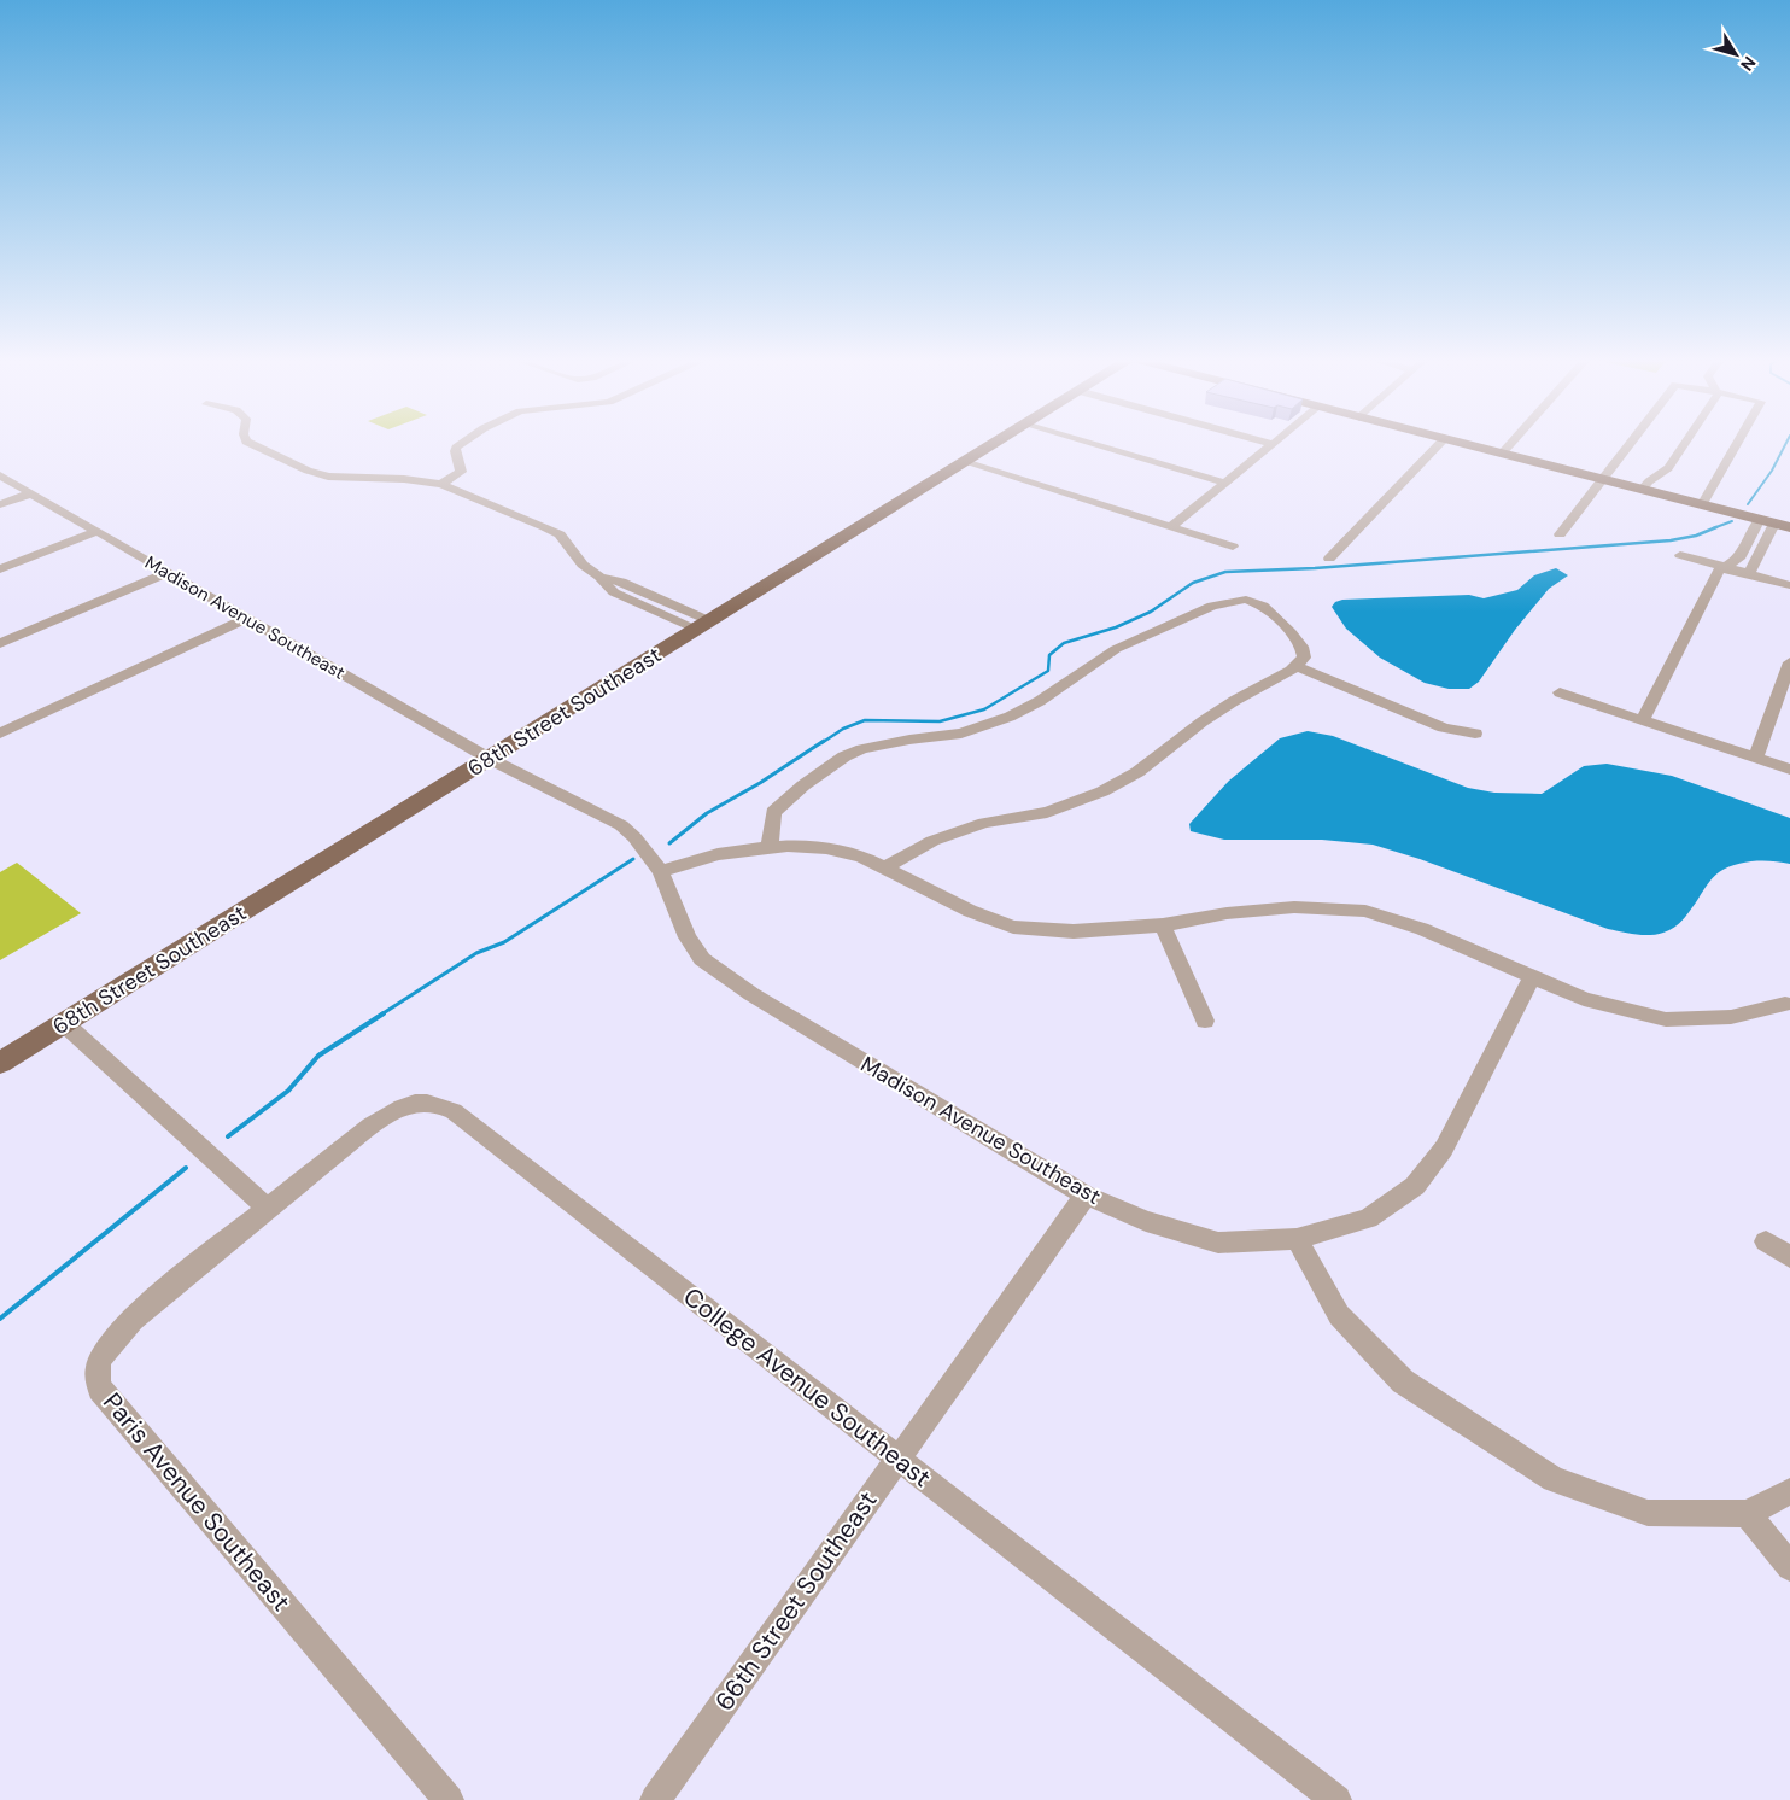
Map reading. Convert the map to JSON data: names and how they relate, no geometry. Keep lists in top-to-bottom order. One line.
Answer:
{"streets":{"main road":["68th Street Southeast"],"street":["Madison Avenue Southeast","College Avenue Southeast","Paris Avenue Southeast","66th Street Southeast"]},"crossings":[["Madison Avenue Southeast","68th Street Southeast"],["Madison Avenue Southeast","66th Street Southeast"],["College Avenue Southeast","Paris Avenue Southeast"],["College Avenue Southeast","66th Street Southeast"]],"north":"bottom right"}
